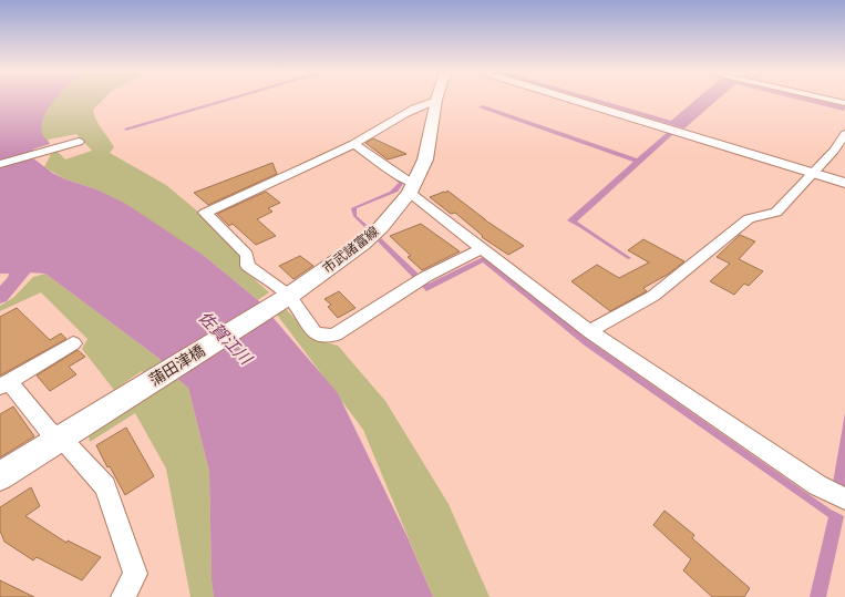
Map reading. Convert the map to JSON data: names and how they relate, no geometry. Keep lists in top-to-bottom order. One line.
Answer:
{"streets":{"main road":["市武諸富線","蒲田津橋"]},"crossings":[["市武諸富線","蒲田津橋"]],"water":["佐賀江川"]}
